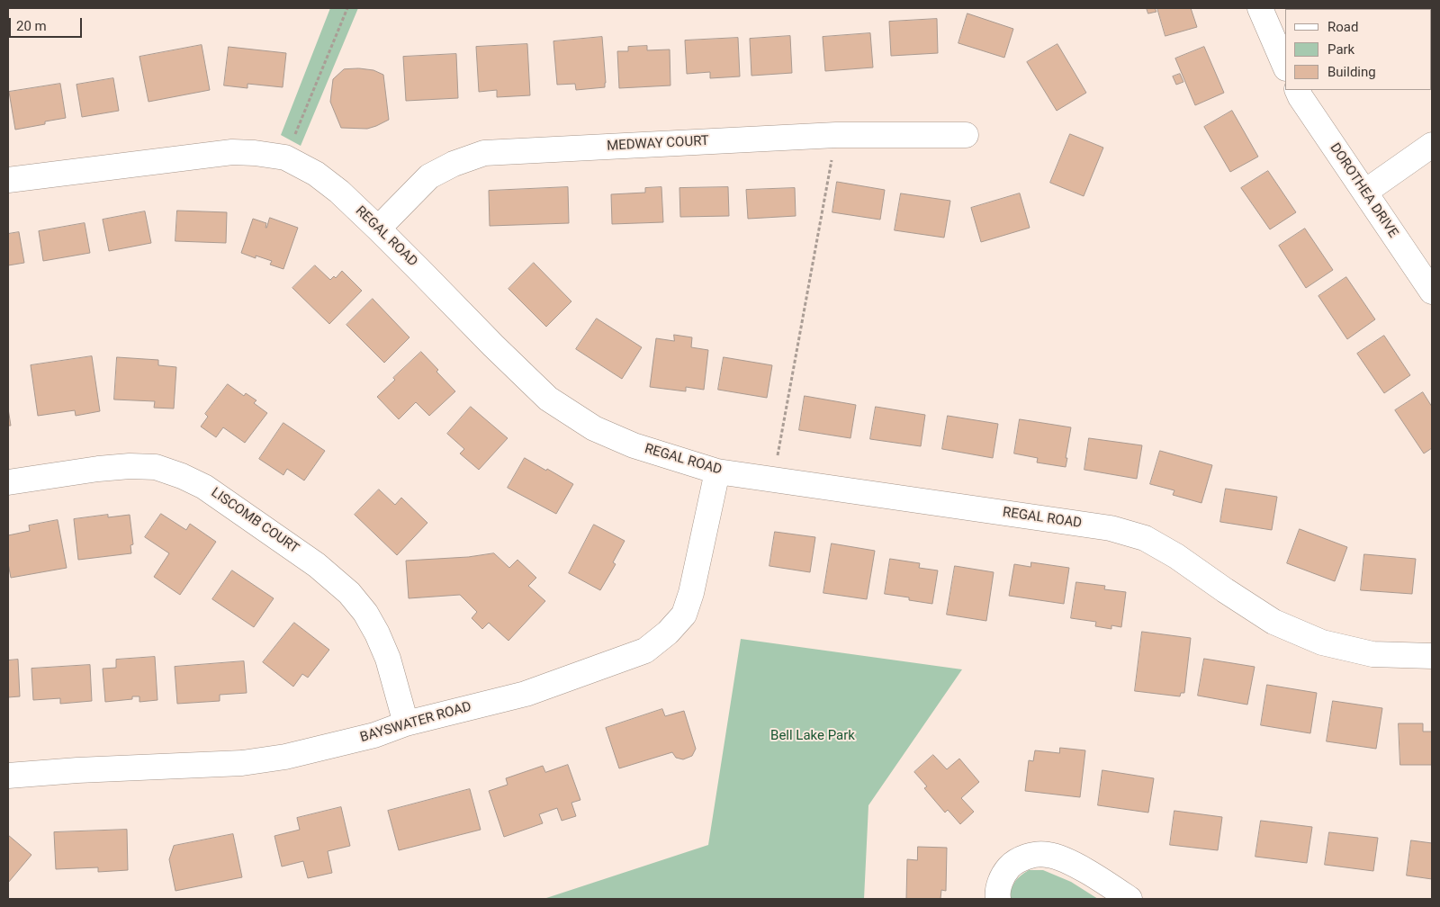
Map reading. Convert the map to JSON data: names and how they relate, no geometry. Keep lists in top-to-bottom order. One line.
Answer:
{"streets":{"street":["MEDWAY COURT","DOROTHEA DRIVE","REGAL ROAD","LISCOMB COURT","BAYSWATER ROAD"]},"crossings":[["MEDWAY COURT","REGAL ROAD"],["REGAL ROAD","BAYSWATER ROAD"],["LISCOMB COURT","BAYSWATER ROAD"]],"parks":["Bell Lake Park"],"legend":["Road","Park","Building"],"scale_bar":"20 m"}
